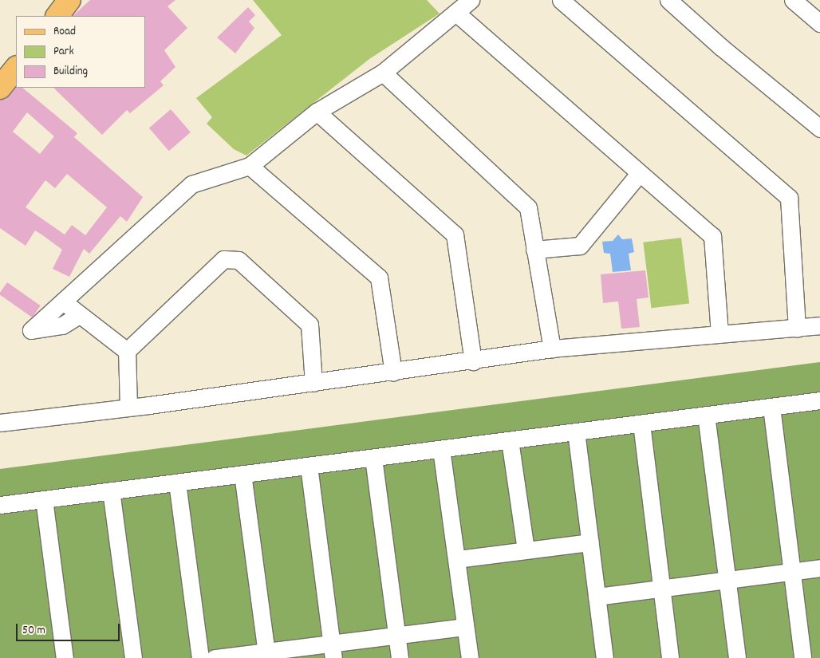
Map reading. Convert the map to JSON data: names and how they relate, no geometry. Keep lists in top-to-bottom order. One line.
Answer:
{"legend":["Road","Park","Building"],"scale_bar":"50 m"}
